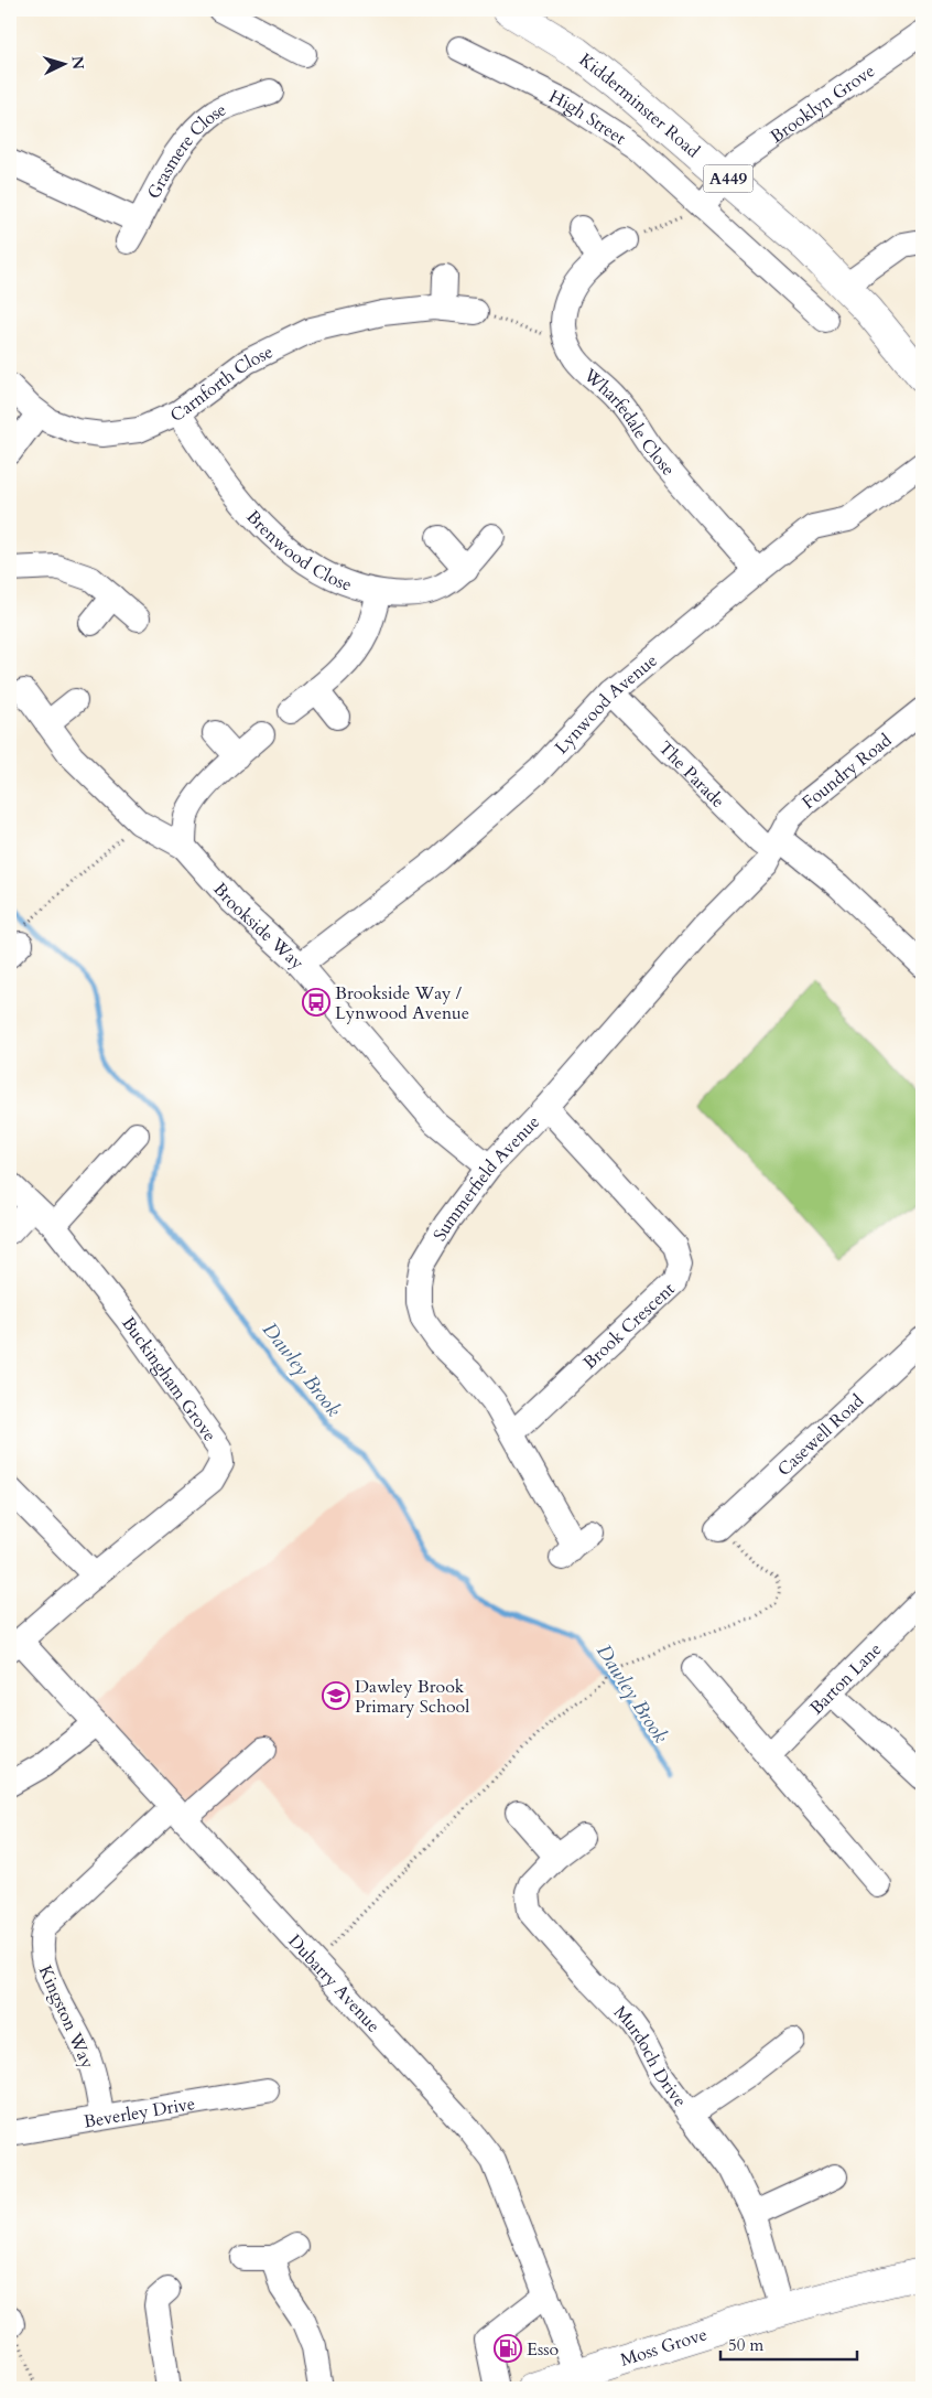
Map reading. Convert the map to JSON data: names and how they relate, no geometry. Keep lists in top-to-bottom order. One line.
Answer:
{"streets":{"highway":["Kidderminster Road","A449","Moss Grove"],"street":["Brooklyn Grove","High Street","Grasmere Close","Carnforth Close","Wharfedale Close","Brenwood Close","Lynwood Avenue","Foundry Road","The Parade","Brookside Way","Summerfield Avenue","Brook Crescent","Buckingham Grove","Casewell Road","Barton Lane","Dubarry Avenue","Kingston Way","Murdoch Drive","Beverley Drive"]},"crossings":[["Brooklyn Grove","Kidderminster Road"],["Carnforth Close","Brenwood Close"],["Wharfedale Close","Lynwood Avenue"],["Lynwood Avenue","The Parade"],["Lynwood Avenue","Brookside Way"],["Foundry Road","The Parade"],["Foundry Road","Summerfield Avenue"],["The Parade","Summerfield Avenue"],["Brookside Way","Summerfield Avenue"],["Summerfield Avenue","Brook Crescent"],["Buckingham Grove","Dubarry Avenue"],["Dubarry Avenue","Kingston Way"],["Dubarry Avenue","Moss Grove"],["Kingston Way","Beverley Drive"],["Murdoch Drive","Moss Grove"]],"water":["Dawley Brook"],"places":{"bus stop":["Brookside Way / Lynwood Avenue"],"school or university":["Dawley Brook Primary School"],"fuel station":["Esso"]},"scale_bar":"50 m","north":"right"}
